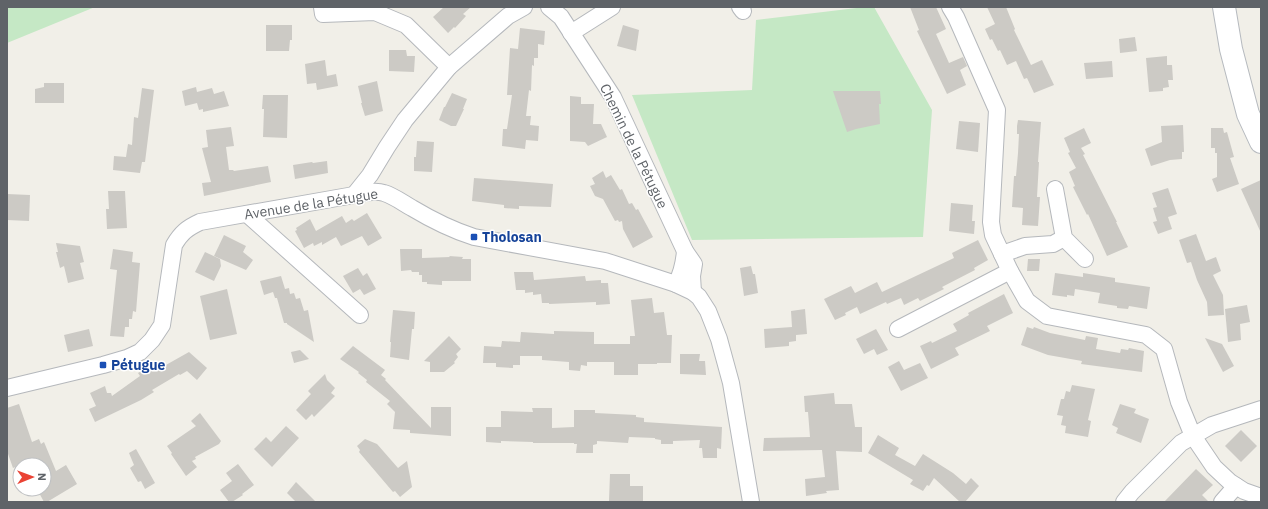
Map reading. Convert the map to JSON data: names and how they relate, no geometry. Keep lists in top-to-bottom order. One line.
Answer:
{"streets":{"street":["Chemin de la Pétugue","Avenue de la Pétugue"]},"crossings":[["Chemin de la Pétugue","Avenue de la Pétugue"]],"places":{"transit":["Tholosan","Pétugue"]},"north":"right"}
